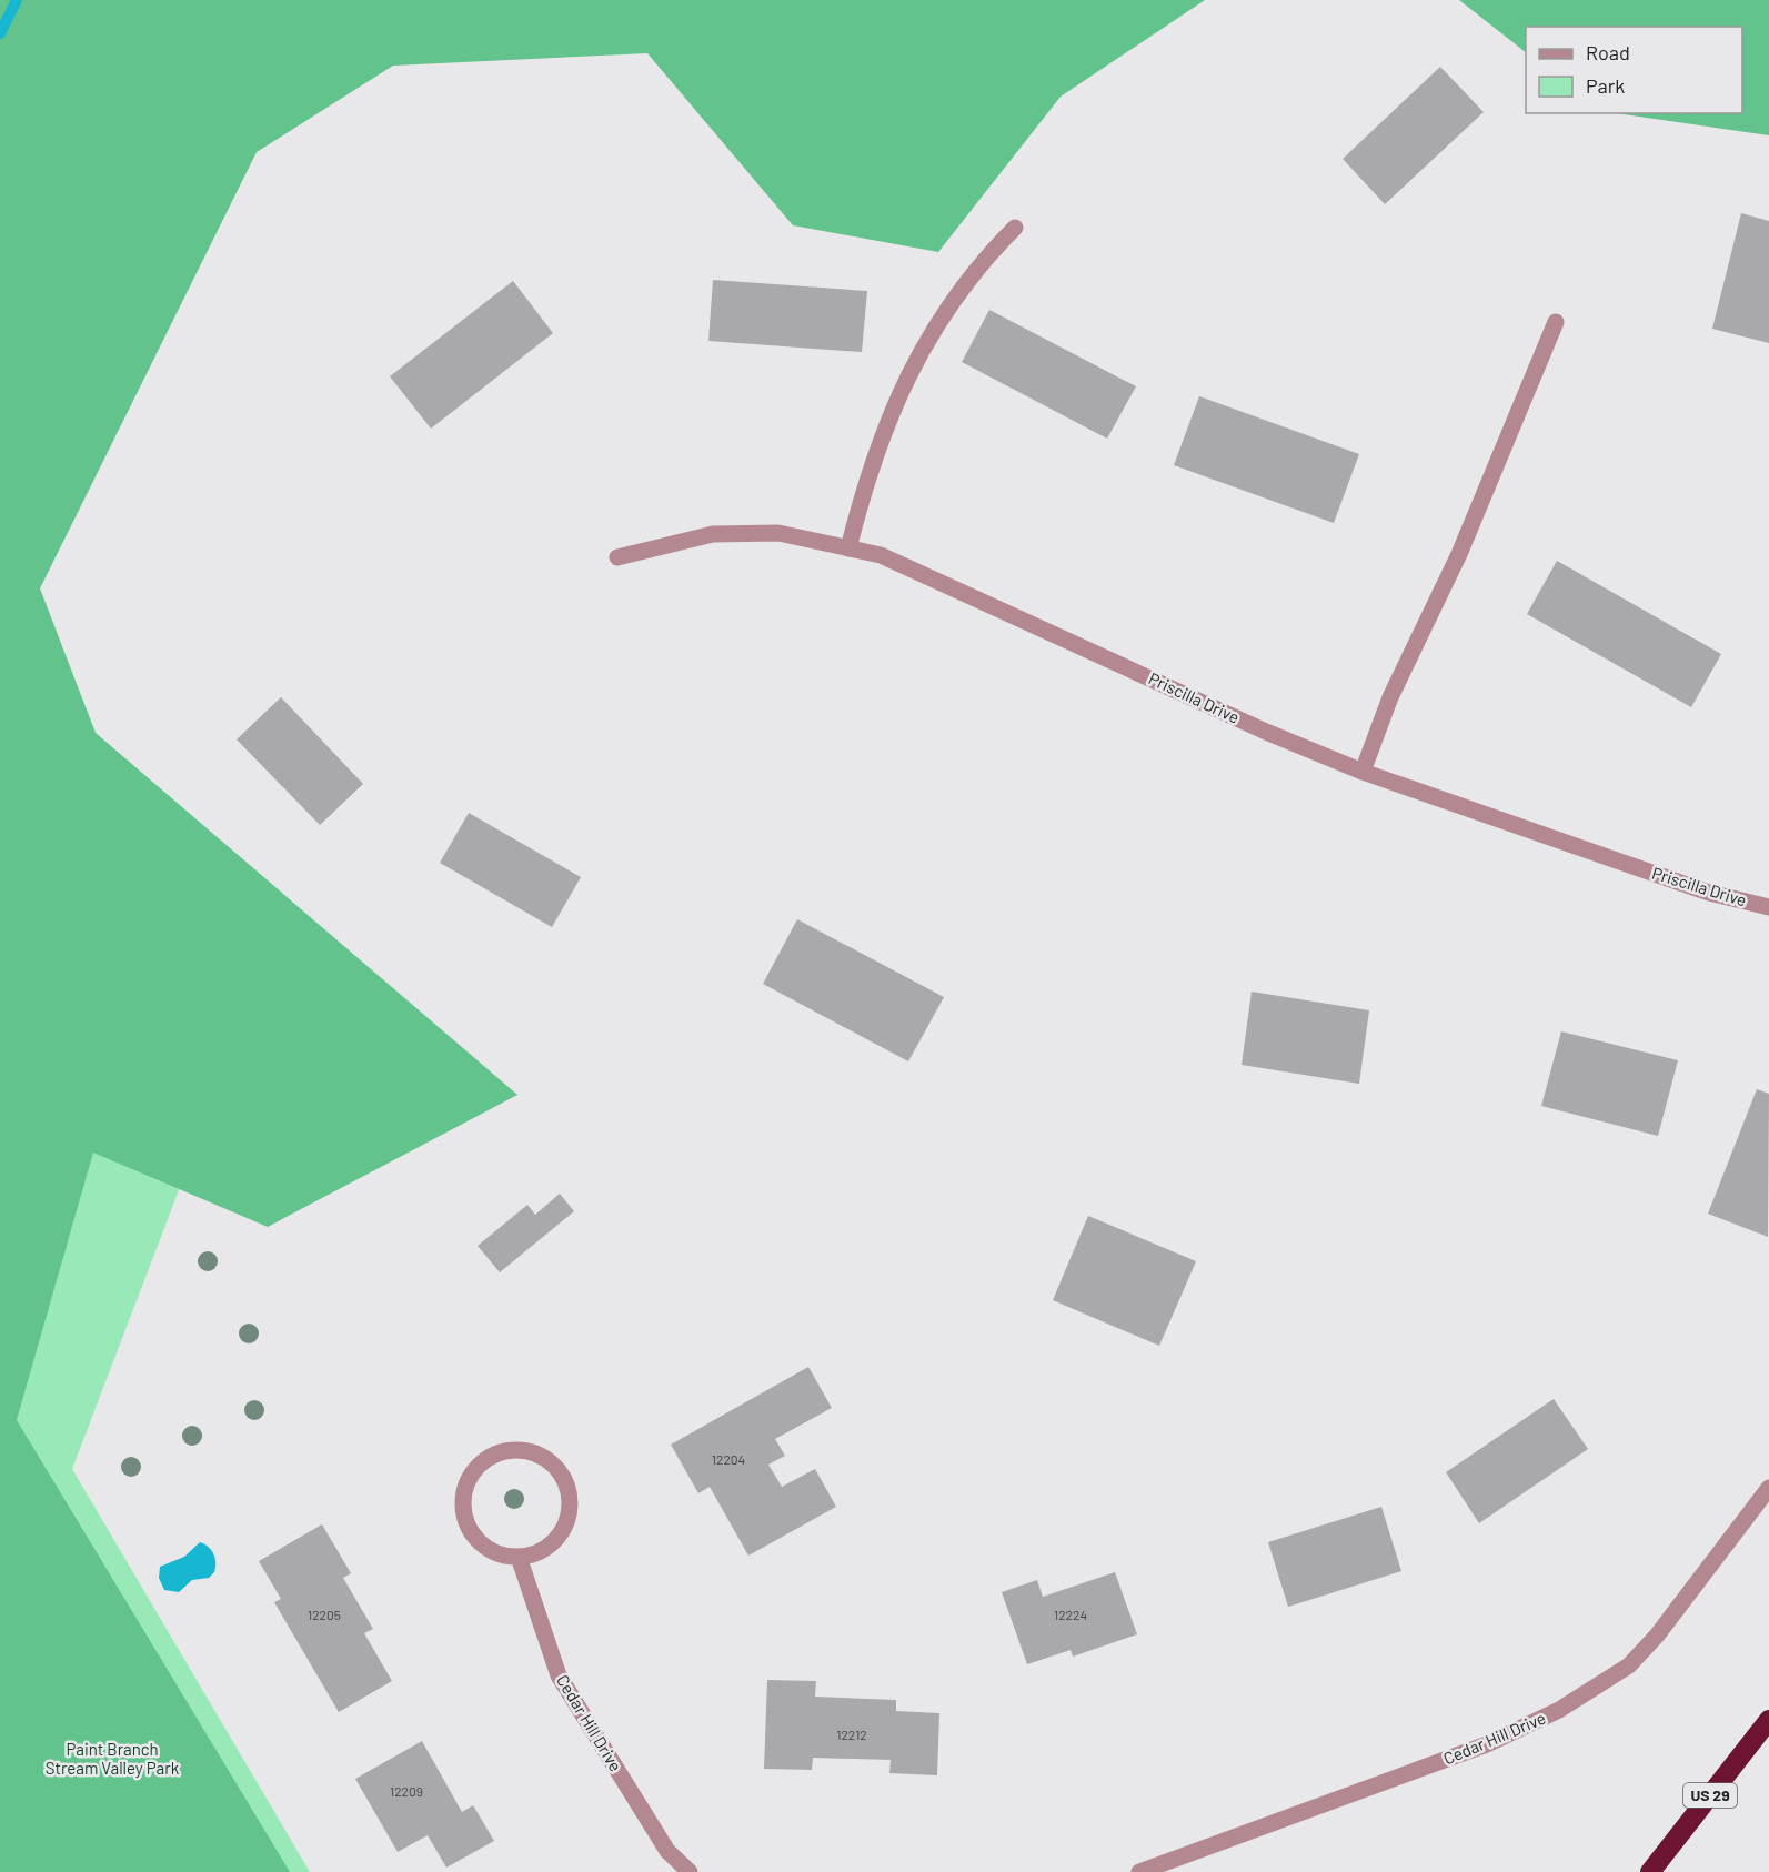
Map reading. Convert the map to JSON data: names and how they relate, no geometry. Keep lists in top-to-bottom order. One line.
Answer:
{"streets":{"highway":["US 29"],"street":["Priscilla Drive","Cedar Hill Drive"]},"parks":["Paint Branch Stream Valley Park"],"house_numbers":["12204","12205","12224","12212","12209"],"legend":["Road","Park"]}
